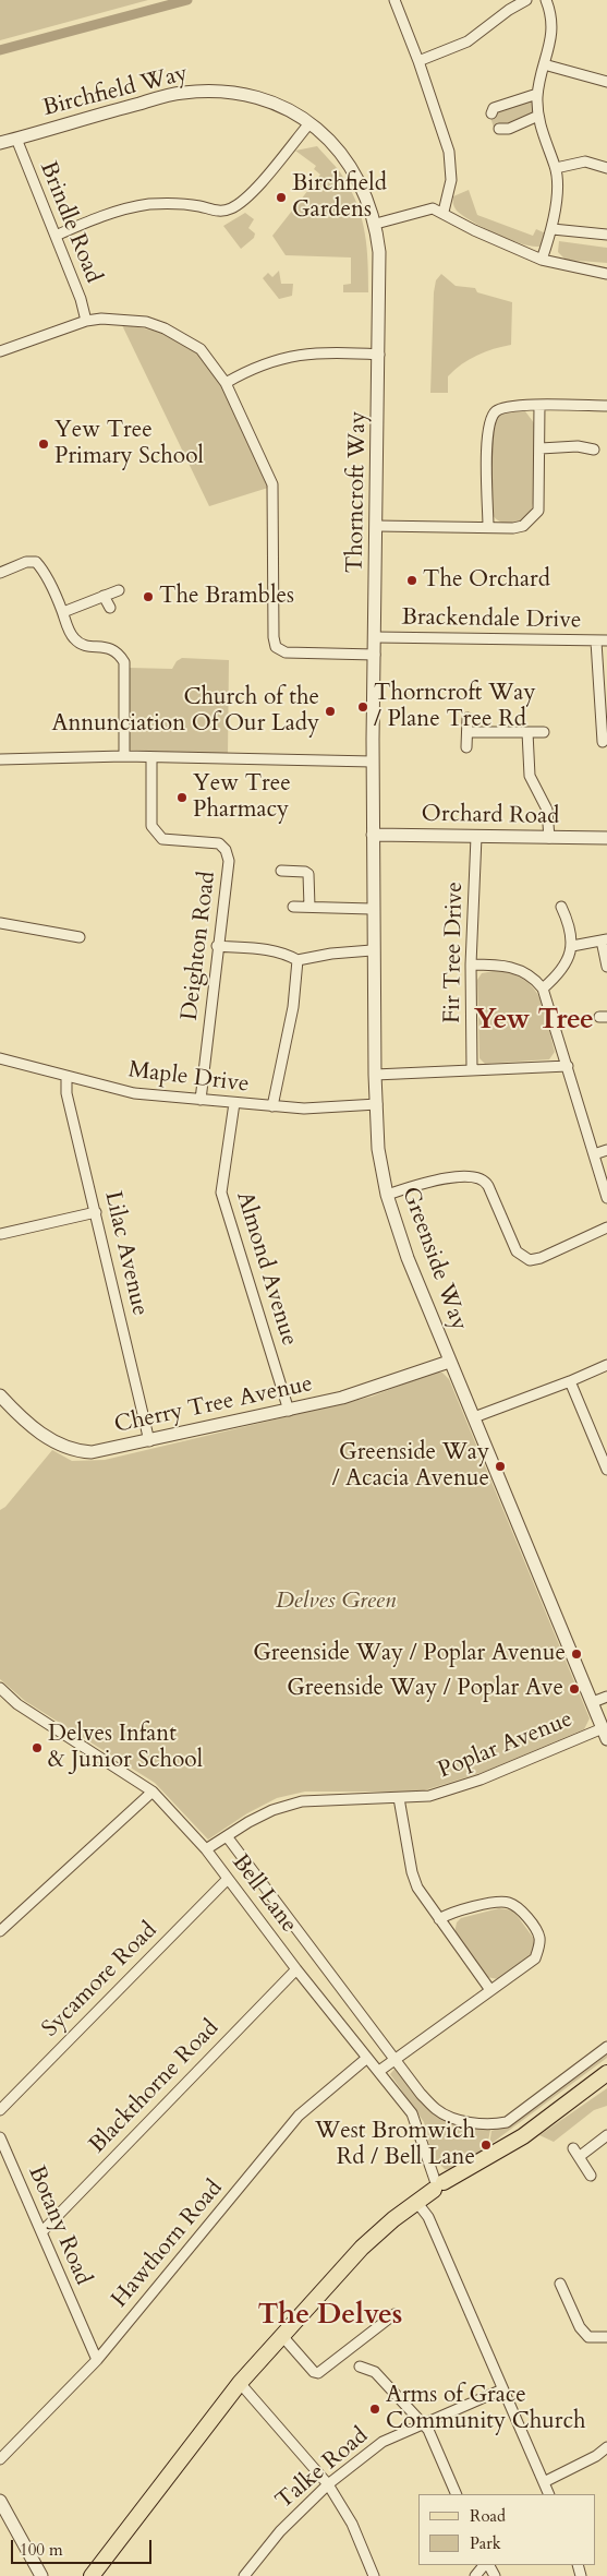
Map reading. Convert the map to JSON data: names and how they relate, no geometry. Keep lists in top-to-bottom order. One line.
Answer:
{"streets":{"street":["Birchfield Way","Brindle Road","Thorncroft Way","Brackendale Drive","Orchard Road","Deighton Road","Fir Tree Drive","Maple Drive","Lilac Avenue","Greenside Way","Almond Avenue","Cherry Tree Avenue","Poplar Avenue","Bell Lane","Sycamore Road","Blackthorne Road","Botany Road","Hawthorn Road","Talke Road"]},"crossings":[["Birchfield Way","Brindle Road"],["Birchfield Way","Thorncroft Way"],["Thorncroft Way","Brackendale Drive"],["Thorncroft Way","Greenside Way"],["Orchard Road","Fir Tree Drive"],["Orchard Road","Greenside Way"],["Deighton Road","Maple Drive"],["Maple Drive","Lilac Avenue"],["Maple Drive","Greenside Way"],["Maple Drive","Almond Avenue"],["Lilac Avenue","Cherry Tree Avenue"],["Greenside Way","Cherry Tree Avenue"],["Greenside Way","Poplar Avenue"],["Almond Avenue","Cherry Tree Avenue"],["Poplar Avenue","Bell Lane"],["Bell Lane","Sycamore Road"],["Bell Lane","Blackthorne Road"],["Bell Lane","Hawthorn Road"],["Blackthorne Road","Botany Road"],["Botany Road","Hawthorn Road"]],"districts":["Yew Tree","The Delves"],"parks":["Delves Green"],"places":["Birchfield Gardens","Yew Tree Primary School","The Orchard","The Brambles","Thorncroft Way / Plane Tree Rd","Church of the Annunciation Of Our Lady","Yew Tree Pharmacy","Greenside Way / Acacia Avenue","Greenside Way / Poplar Avenue","Greenside Way / Poplar Ave","Delves Infant & Junior School","West Bromwich Rd / Bell Lane","Arms of Grace Community Church"],"legend":["Road","Park"],"scale_bar":"100 m"}
